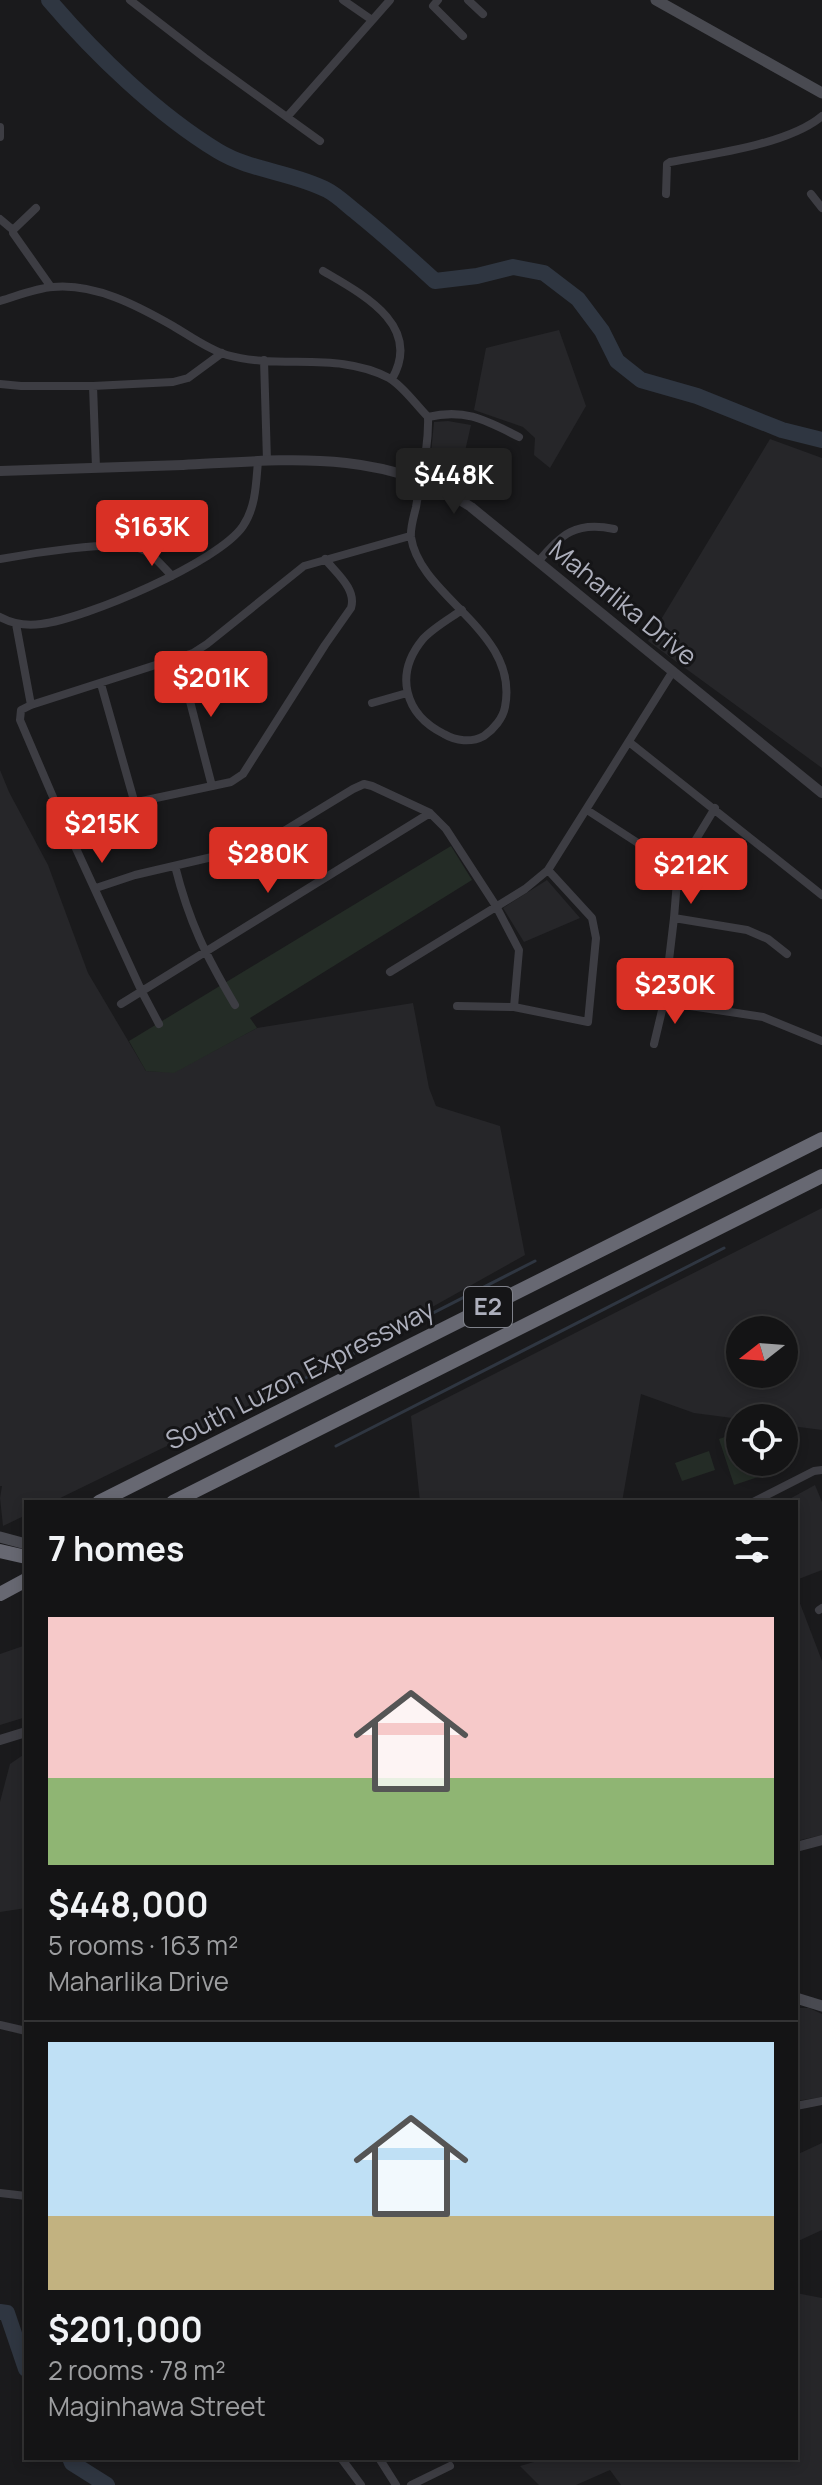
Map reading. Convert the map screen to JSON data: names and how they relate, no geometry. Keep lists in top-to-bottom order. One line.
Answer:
{"streets":{"highway":["E2","South Luzon Expressway"],"street":["Maharlika Drive"]},"north":"left","page":{"price":["$448K","$163K","$201K","$215K","$280K","$212K","$230K"],"heading":"7 homes","list":[{"name":"$448,000","note":"5 rooms · 163 m² · Maharlika Drive"},{"name":"$201,000","note":"2 rooms · 78 m² · Maginhawa Street"}]}}
